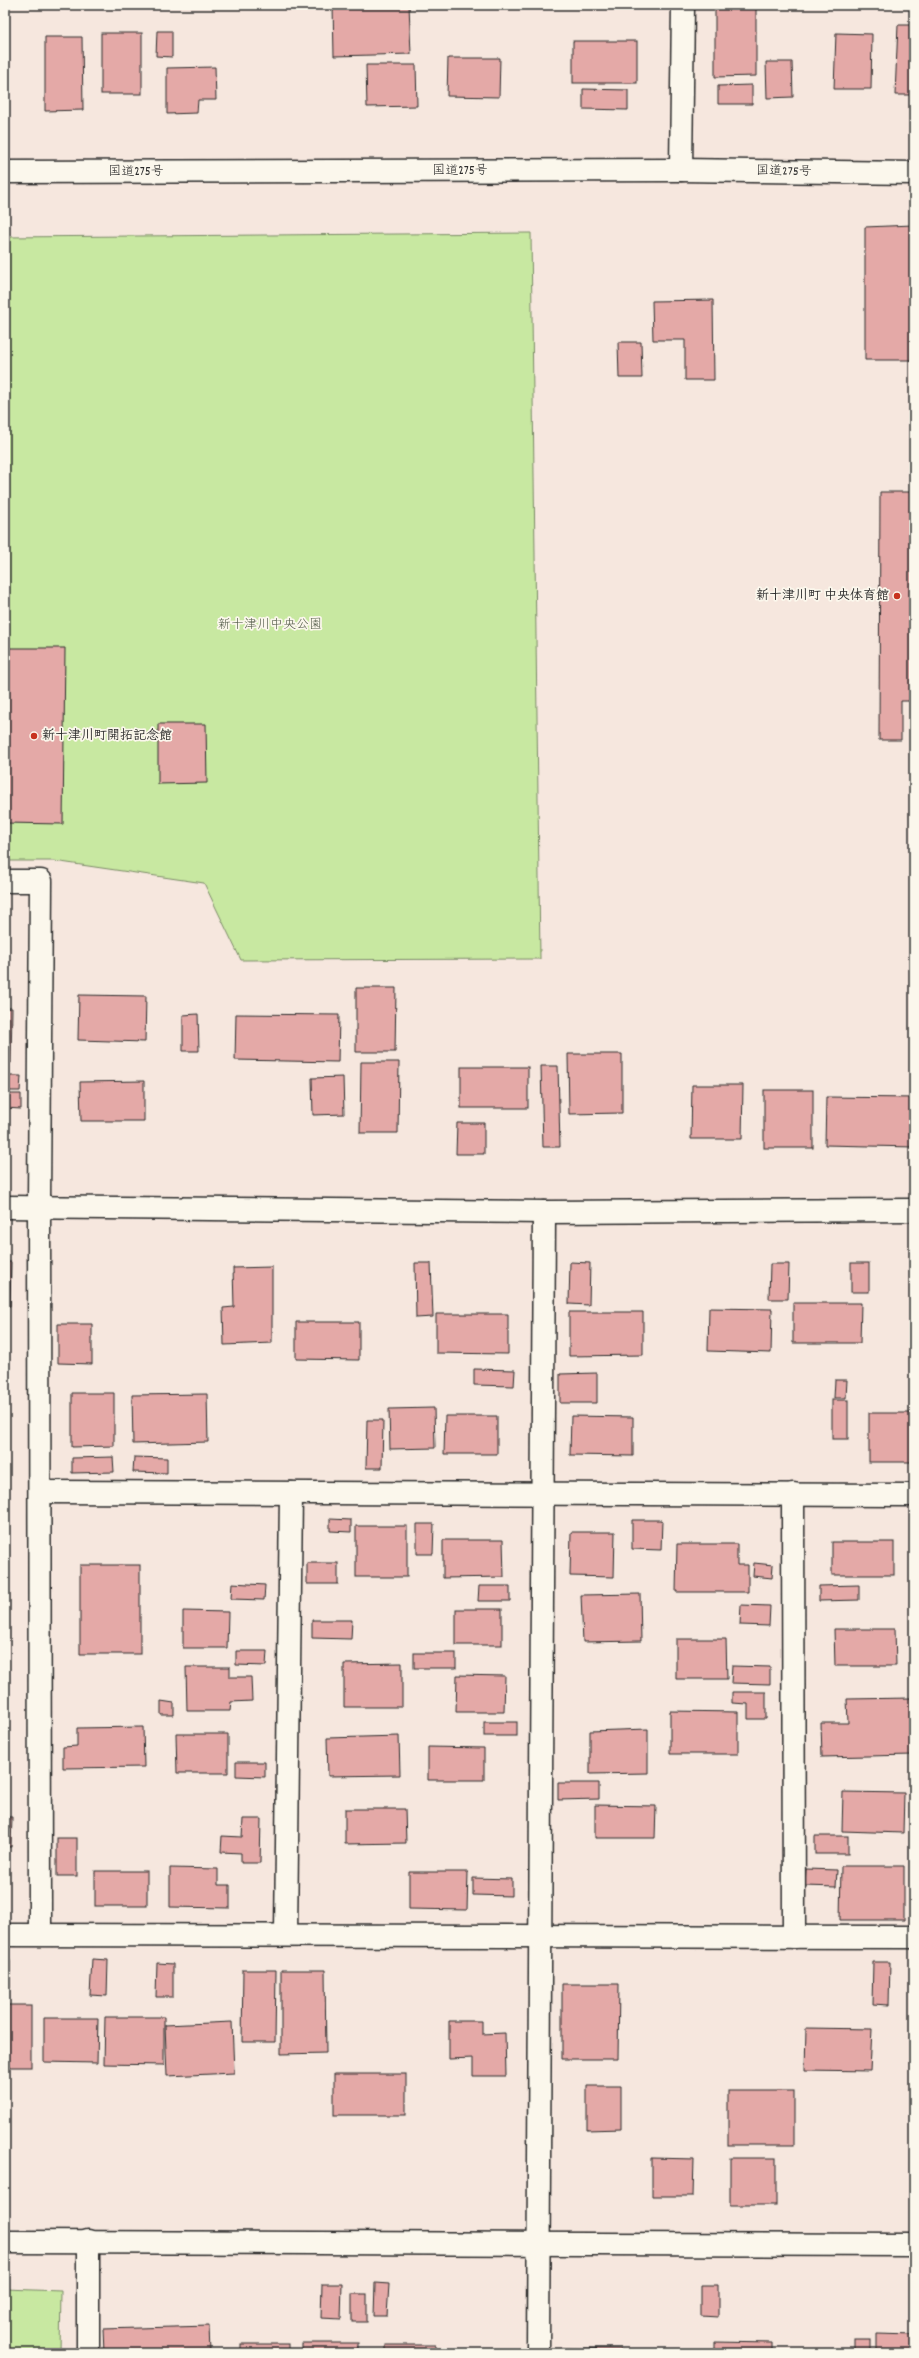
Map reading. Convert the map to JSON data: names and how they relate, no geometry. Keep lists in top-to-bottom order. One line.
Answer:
{"streets":{"main road":["国道275号"]},"parks":["新十津川中央公園"],"places":["新十津川町 中央体育館","新十津川町開拓記念館"]}
